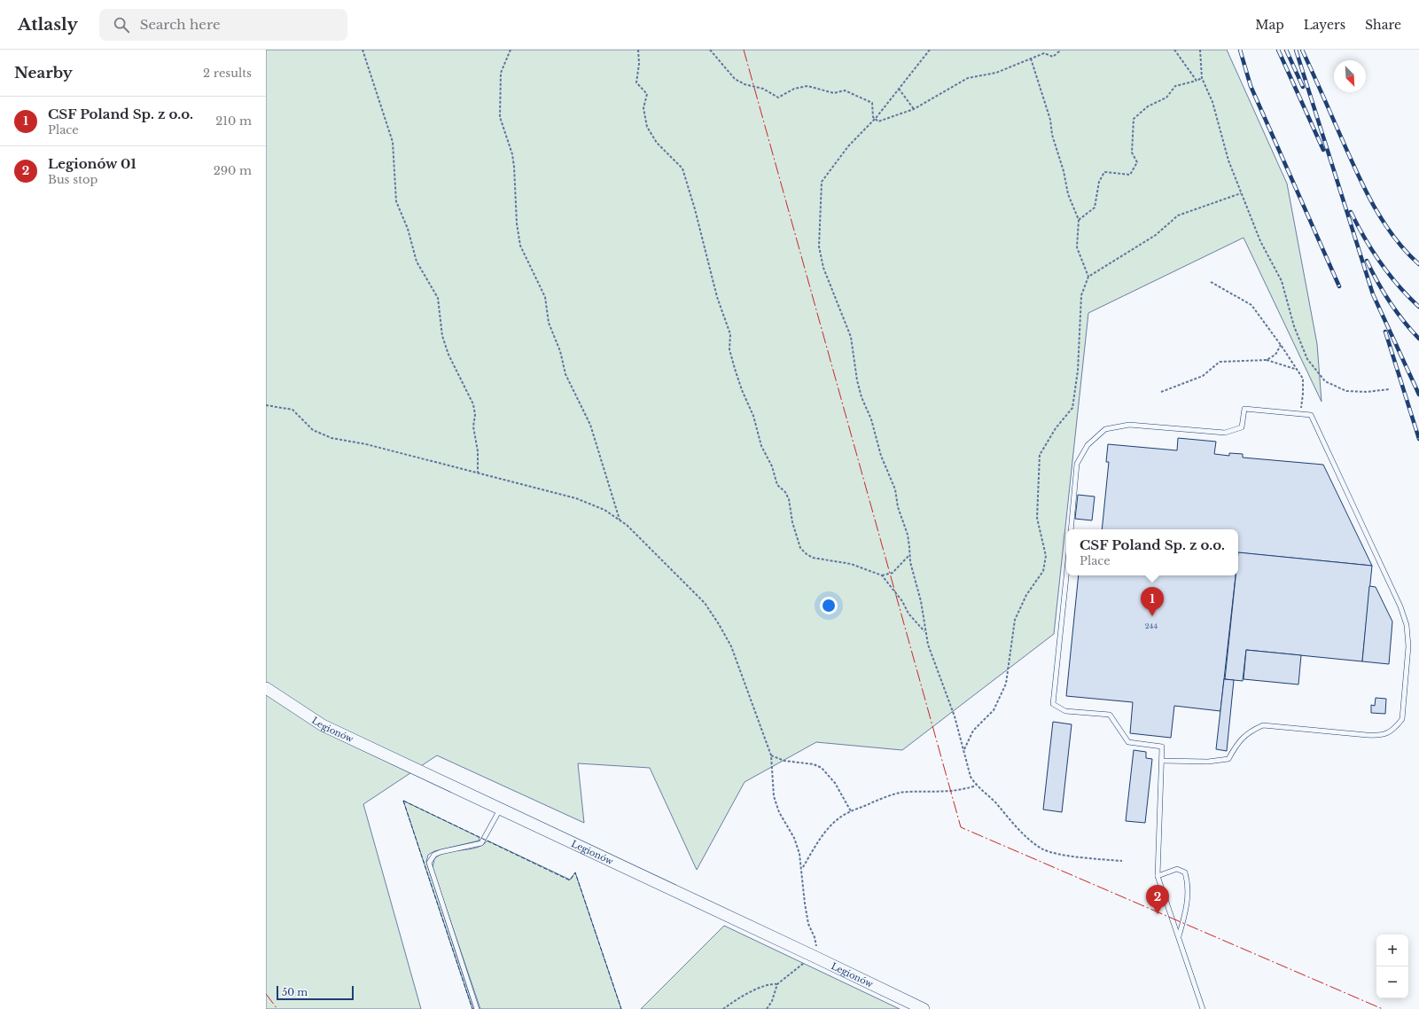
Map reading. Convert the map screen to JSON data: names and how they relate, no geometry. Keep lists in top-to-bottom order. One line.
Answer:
{"streets":{"street":["Legionów"]},"house_numbers":["244"],"scale_bar":"50 m","north":"bottom right","page":{"header":"Atlasly","search":"Search here","nav":["Map","Layers","Share"],"heading":["Nearby","2 results"],"list":[{"mark":"1","name":"CSF Poland Sp. z o.o.","note":"Place","value":"210 m"},{"mark":"2","name":"Legionów 01","note":"Bus stop","value":"290 m"}],"popup":["CSF Poland Sp. z o.o.","Place"],"pins":["1","2"],"map_buttons":["+","−"],"scale":"50 m"}}
